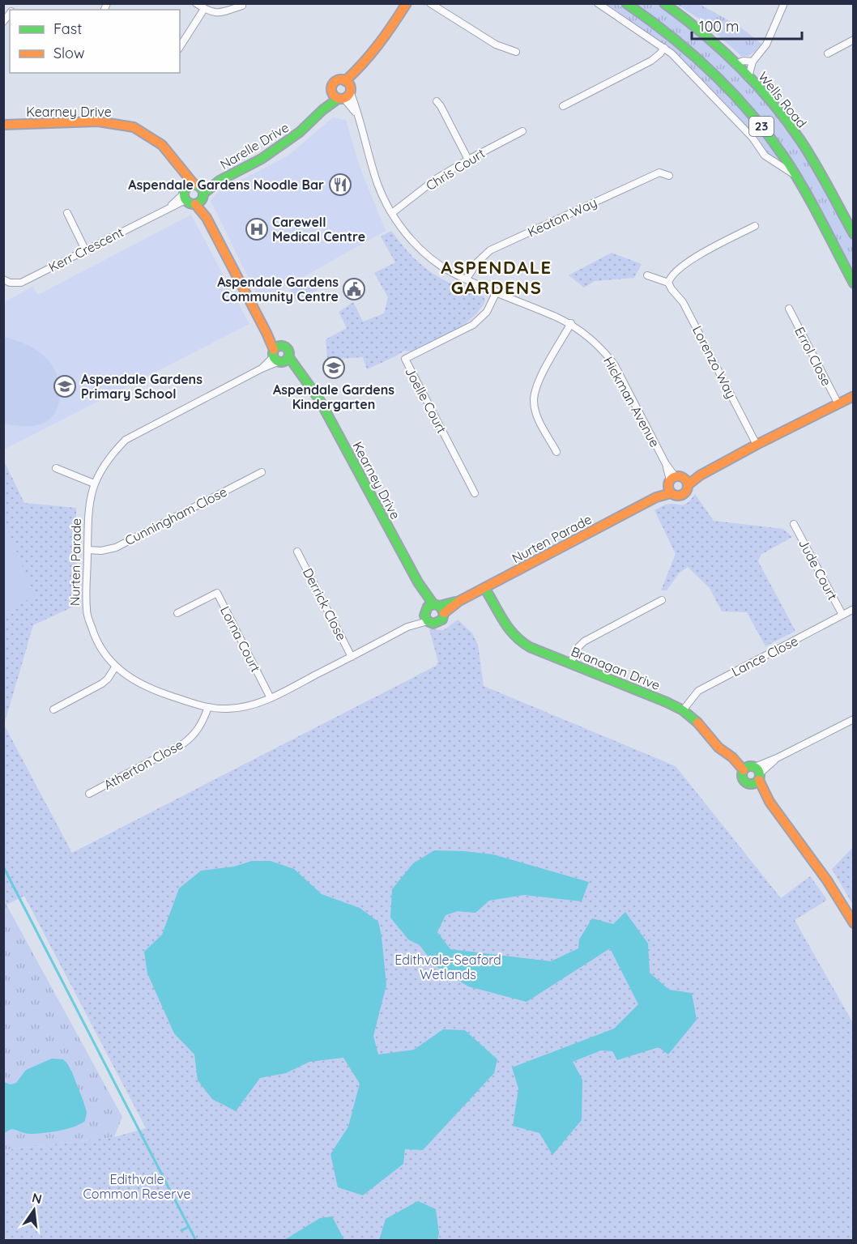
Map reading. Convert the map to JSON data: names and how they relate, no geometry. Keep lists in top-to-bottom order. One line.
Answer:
{"streets":{"street":["Wells Road","Kearney Drive","23","Narelle Drive","Chris Court","Keaton Way","Kerr Crescent","Errol Close","Lorenzo Way","Joelle Court","Hickman Avenue","Cunningham Close","Nurten Parade","Jude Court","Derrick Close","Lorna Court","Lance Close","Branagan Drive","Atherton Close"]},"crossings":[["Kearney Drive","Narelle Drive"],["Kearney Drive","Nurten Parade"],["Narelle Drive","Hickman Avenue"],["Chris Court","Hickman Avenue"],["Keaton Way","Hickman Avenue"],["Errol Close","Nurten Parade"],["Lorenzo Way","Nurten Parade"],["Joelle Court","Hickman Avenue"],["Hickman Avenue","Nurten Parade"],["Cunningham Close","Nurten Parade"],["Nurten Parade","Derrick Close"],["Nurten Parade","Lorna Court"],["Nurten Parade","Branagan Drive"],["Nurten Parade","Atherton Close"],["Jude Court","Lance Close"],["Lance Close","Branagan Drive"]],"districts":["ASPENDALE GARDENS"],"parks":["Edithvale-Seaford Wetlands","Edithvale Common Reserve"],"places":{"restaurant":["Aspendale Gardens Noodle Bar"],"hospital":["Carewell Medical Centre"],"public building":["Aspendale Gardens Community Centre"],"school or university":["Aspendale Gardens Kindergarten","Aspendale Gardens Primary School"]},"legend":["Fast","Slow"],"scale_bar":"100 m","north":"top"}
